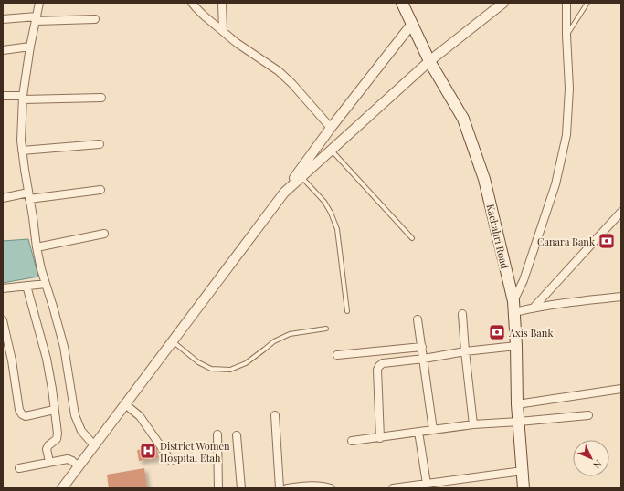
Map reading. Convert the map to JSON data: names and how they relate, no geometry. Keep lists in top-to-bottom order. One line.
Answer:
{"streets":{"main road":["Kachahri Road"]},"places":{"bank":["Canara Bank","Axis Bank"],"hospital":["District Women Hospital Etah"]},"north":"bottom right"}
